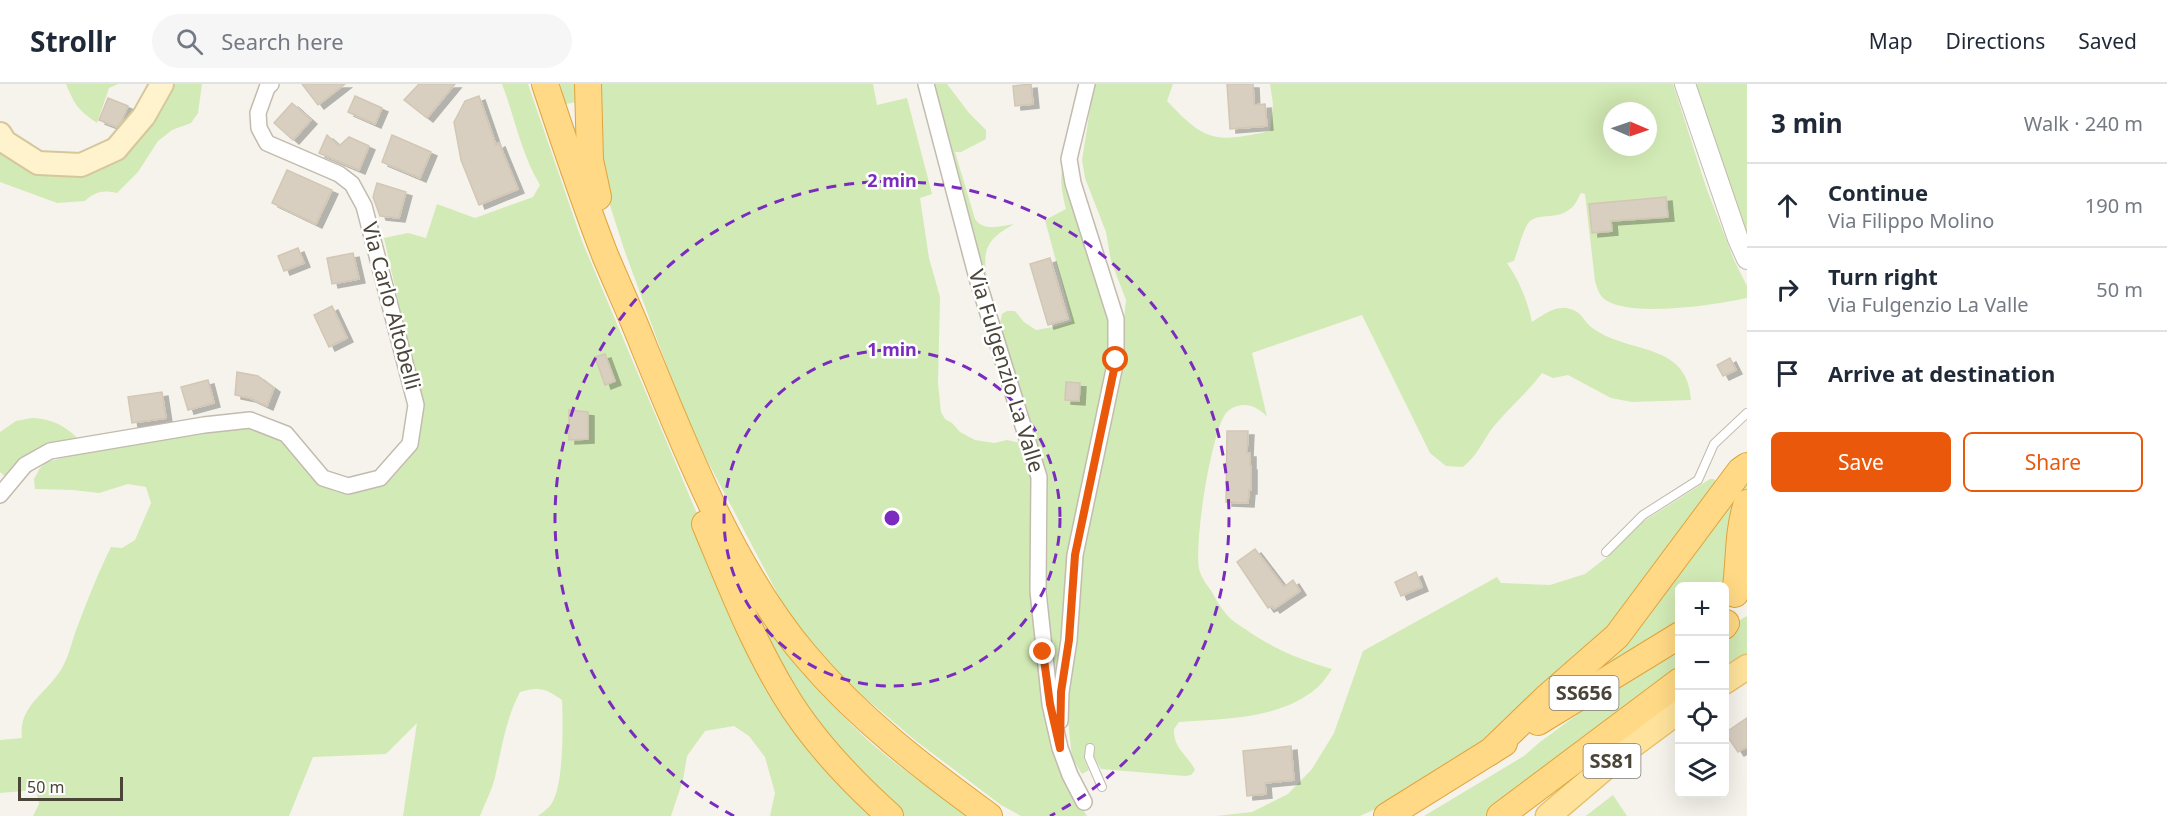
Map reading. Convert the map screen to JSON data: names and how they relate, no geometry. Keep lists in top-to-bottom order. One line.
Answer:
{"streets":{"highway":["SS656"],"main road":["SS81"],"street":["Via Carlo Altobelli","Via Fulgenzio La Valle"]},"scale_bar":"50 m","north":"right","page":{"header":"Strollr","search":"Search here","nav":["Map","Directions","Saved"],"heading":["3 min","Walk · 240 m"],"list":[["Continue","Via Filippo Molino","190 m"],["Turn right","Via Fulgenzio La Valle","50 m"],"Arrive at destination"],"buttons":["Save","Share"],"map_buttons":["+","−"],"scale":"50 m"},"rings":["2 min","1 min"]}
